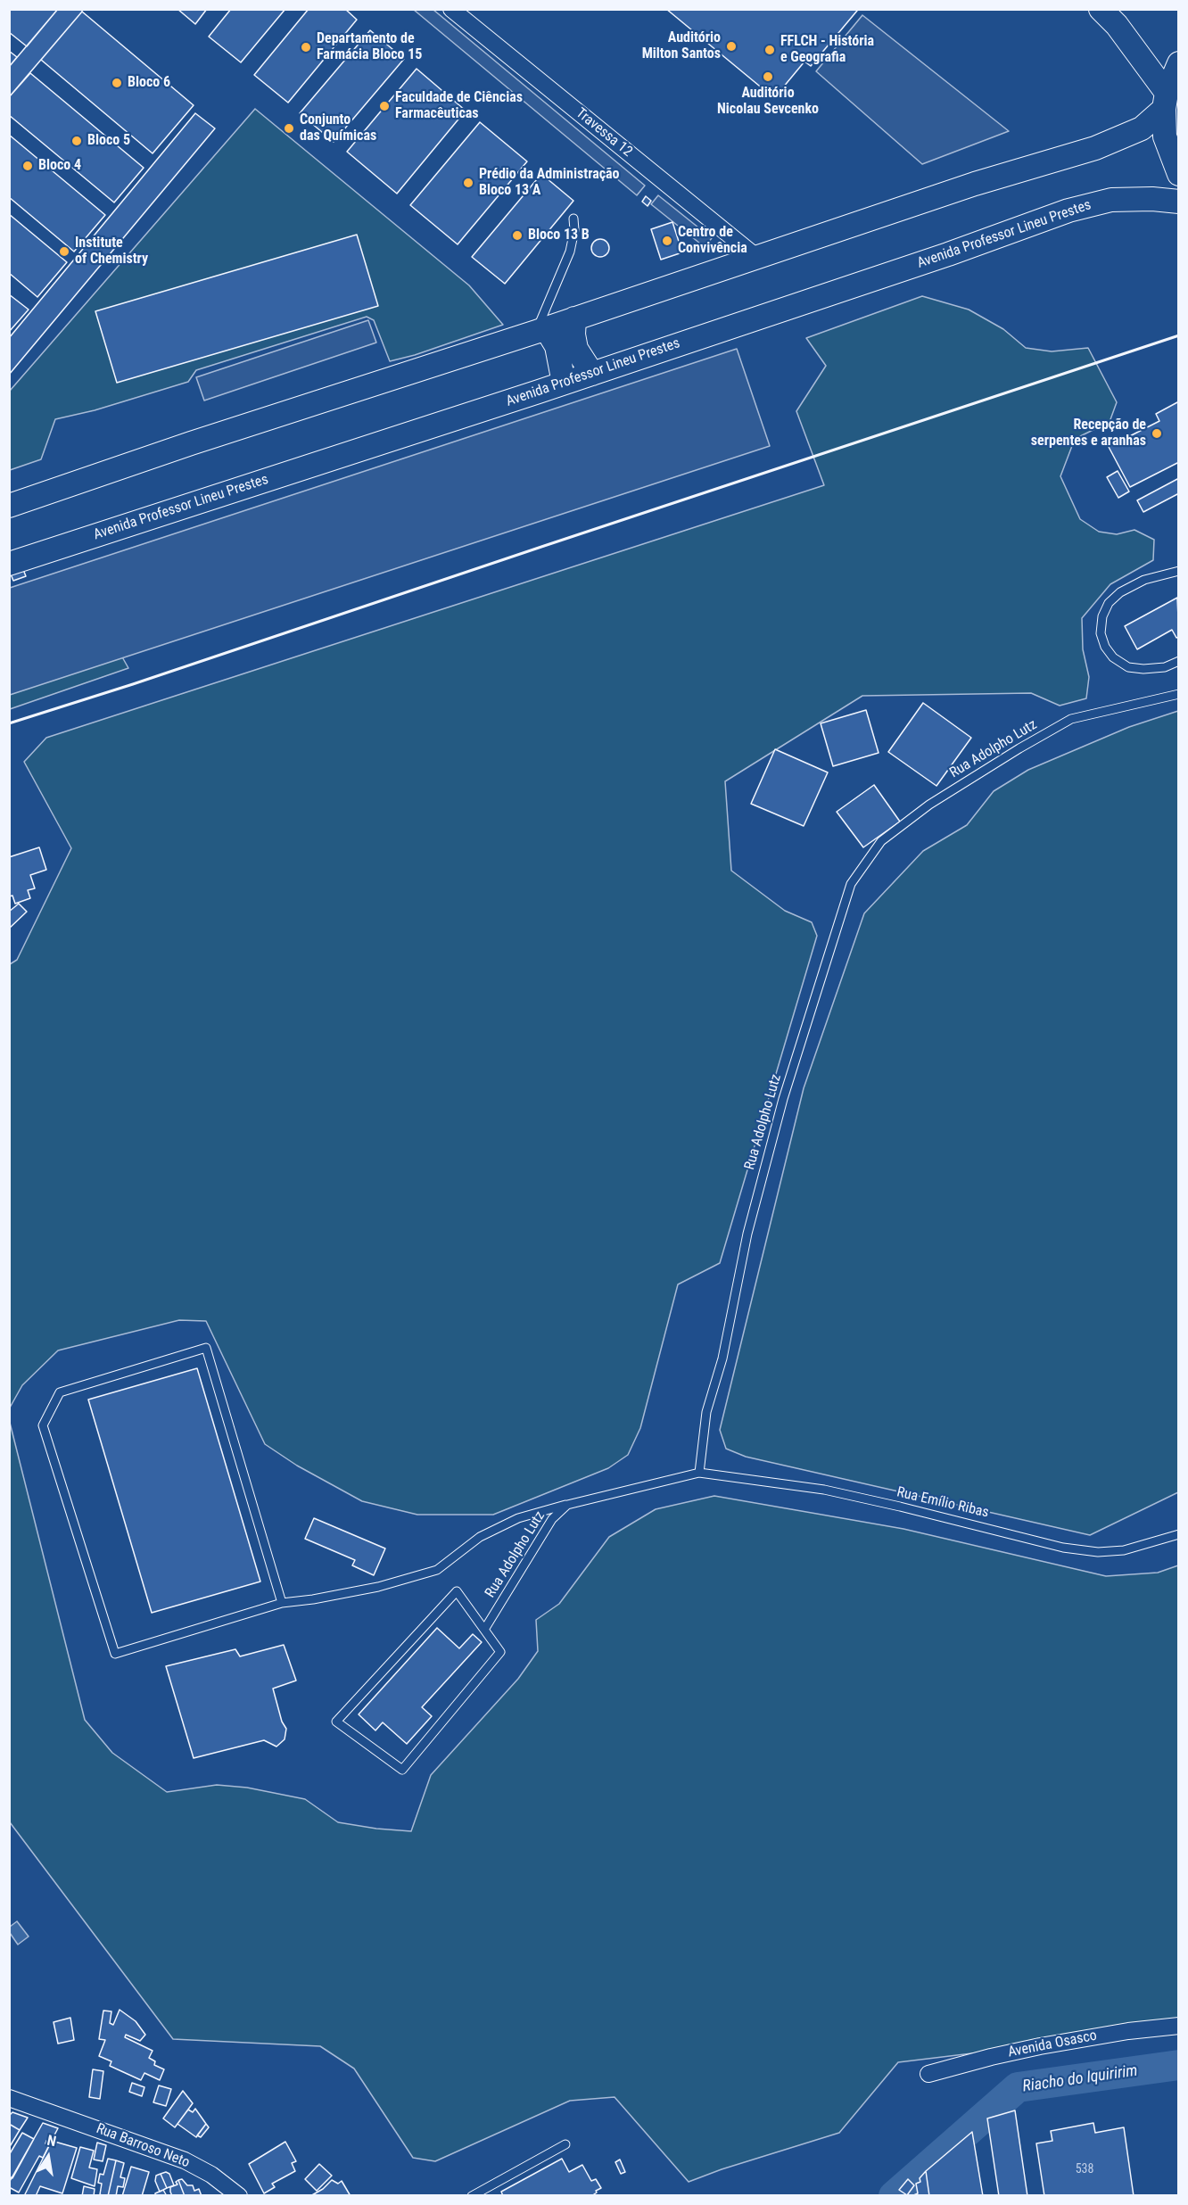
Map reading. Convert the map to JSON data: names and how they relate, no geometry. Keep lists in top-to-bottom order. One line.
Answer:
{"streets":{"main road":["Avenida Professor Lineu Prestes"],"street":["Travessa 12","Avenida Osasco","Rua Barroso Neto"],"lane":["Rua Adolpho Lutz","Rua Emílio Ribas"]},"crossings":[["Rua Adolpho Lutz","Rua Emílio Ribas"]],"water":["Riacho do Iquiririm"],"places":["Auditório Milton Santos","Departamento de Farmácia Bloco 15","FFLCH - História e Geografia","Auditório Nicolau Sevcenko","Bloco 6","Faculdade de Ciências Farmacêuticas","Conjunto das Químicas","Bloco 5","Bloco 4","Prédio da Administração Bloco 13 A","Bloco 13 B","Centro de Convivência","Institute of Chemistry","Recepção de serpentes e aranhas"],"house_numbers":["538"],"north":"top"}
